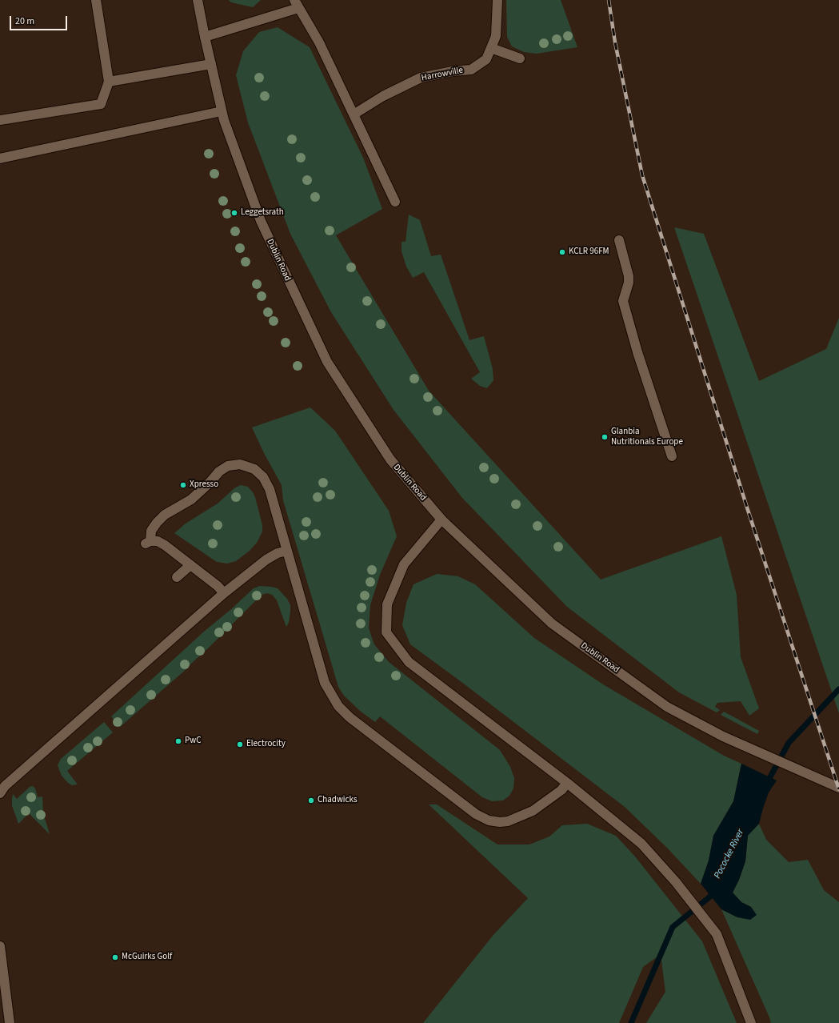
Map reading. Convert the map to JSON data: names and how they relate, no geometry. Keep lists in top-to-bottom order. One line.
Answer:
{"streets":{"main road":["Harrowville","Dublin Road"]},"water":["Pococke River"],"places":["Leggetsrath","KCLR 96FM","Glanbia Nutritionals Europe","Xpresso","PwC","Electrocity","Chadwicks","McGuirks Golf"],"scale_bar":"20 m"}
